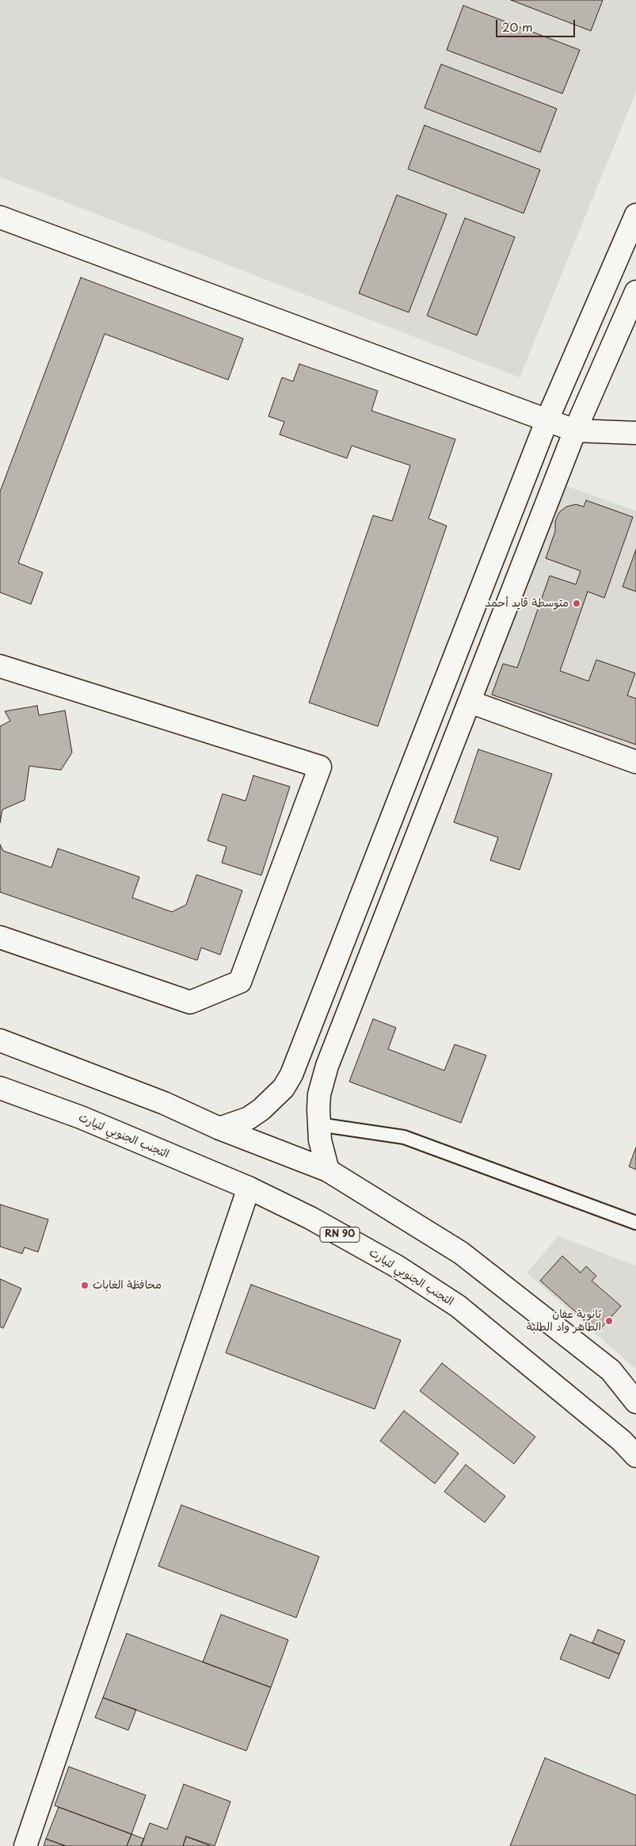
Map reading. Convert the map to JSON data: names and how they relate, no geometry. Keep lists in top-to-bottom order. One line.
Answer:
{"streets":{"main road":["التجنب الجنوبي لتيارت","RN 90"]},"places":["متوسطة قايد أحمد","محافظة الغابات","ثانوية عفان الطاهر واد الطلبة"],"scale_bar":"20 m"}
